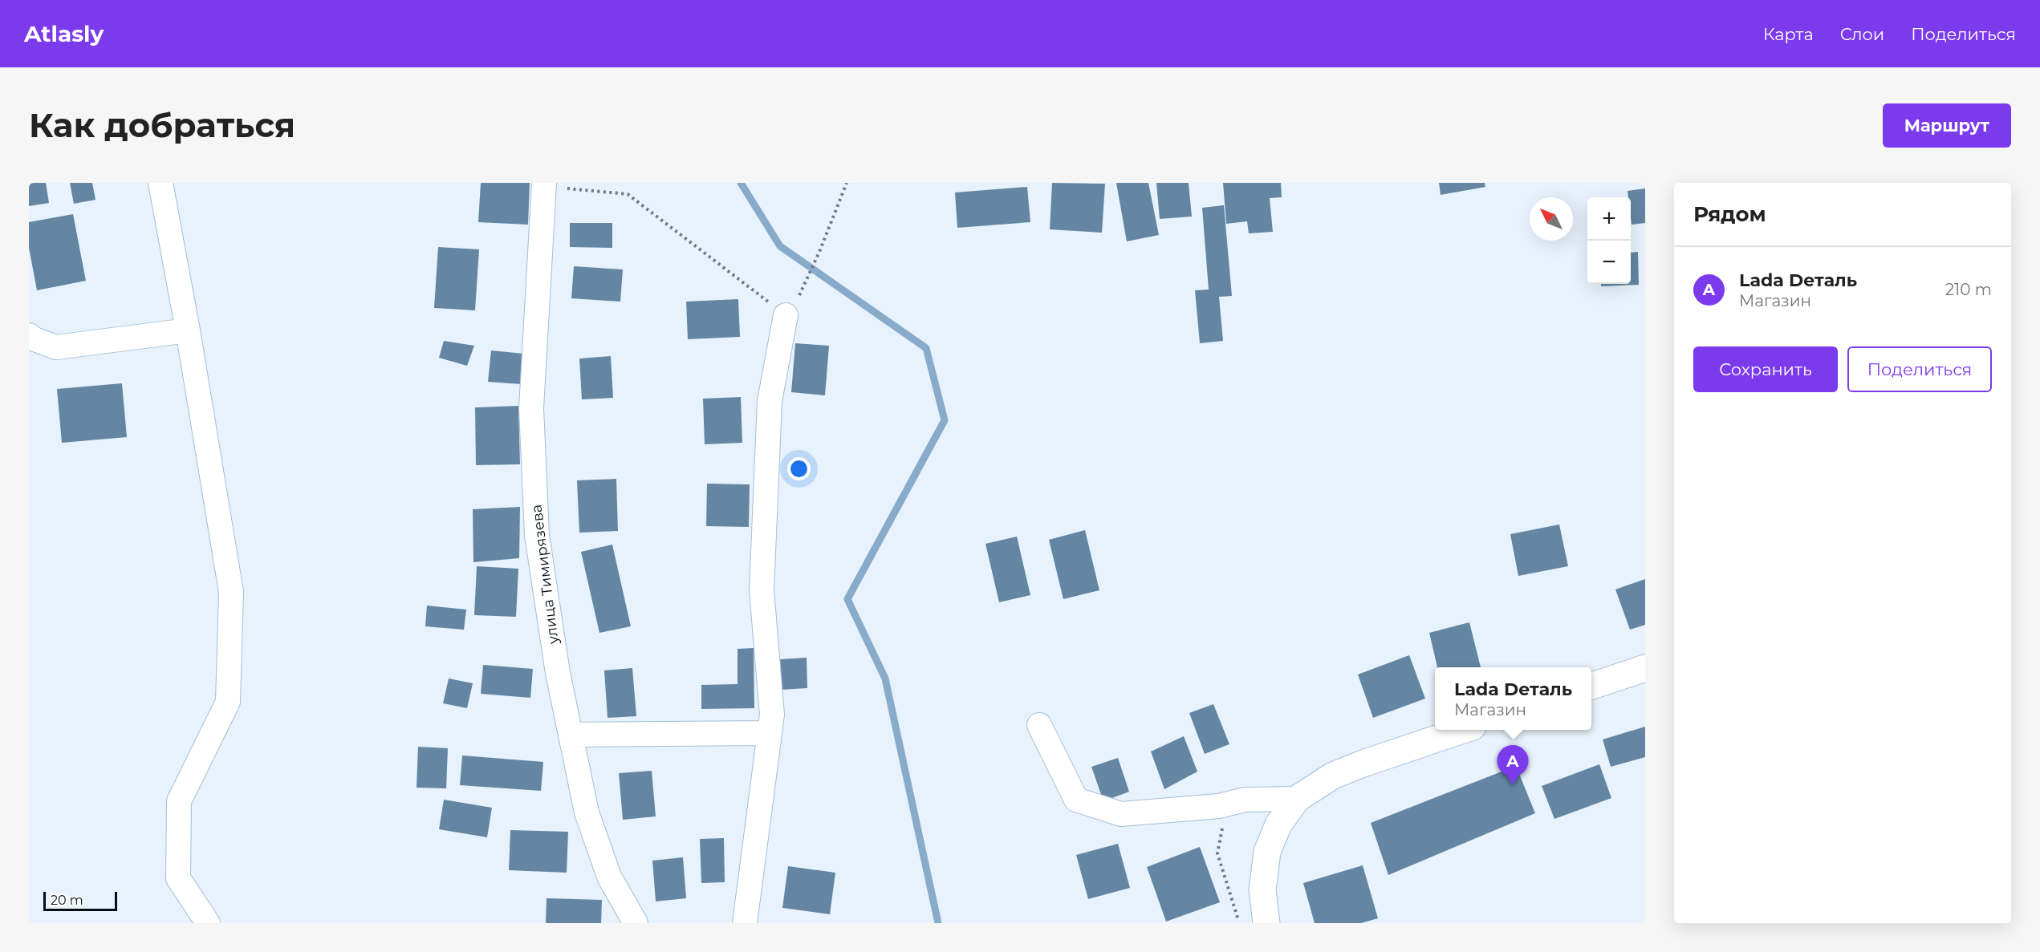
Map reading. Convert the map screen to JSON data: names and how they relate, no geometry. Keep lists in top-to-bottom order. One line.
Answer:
{"streets":{"street":["улица Тимирязева"]},"scale_bar":"20 m","north":"top left","page":{"header":"Atlasly","nav":["Карта","Слои","Поделиться"],"buttons":["Маршрут",["Сохранить","Поделиться"]],"title":"Как добраться","heading":"Рядом","map_buttons":["+","−"],"list":[{"mark":"A","name":"Lada Dеталь","note":"Магазин","value":"210 m"}],"popup":["Lada Dеталь","Магазин"],"pins":"A","scale":"20 m"}}
